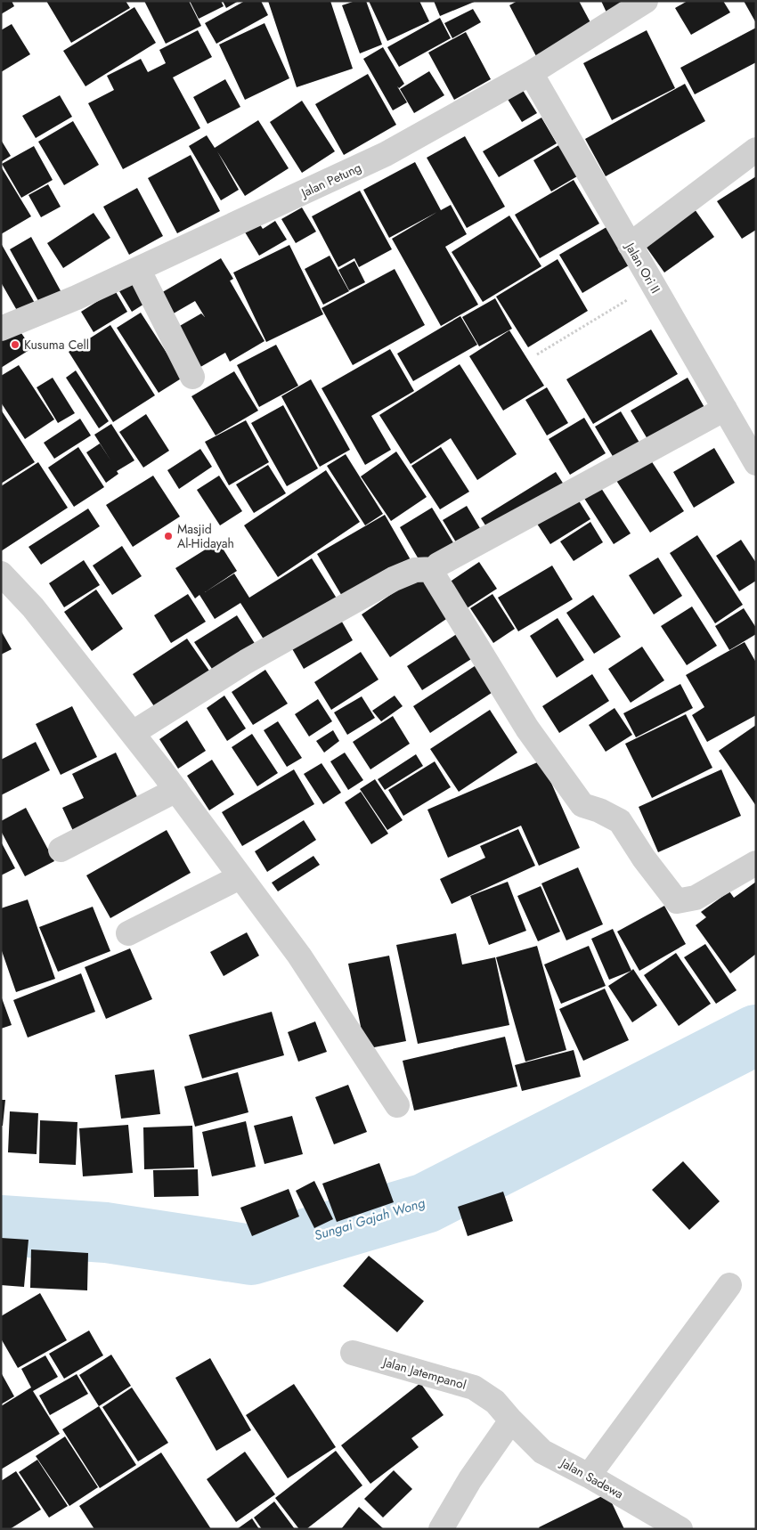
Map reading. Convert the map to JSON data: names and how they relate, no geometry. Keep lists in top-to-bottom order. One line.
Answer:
{"streets":{"street":["Jalan Petung","Jalan Ori II","Jalan Jatempanol","Jalan Sadewa"]},"crossings":[["Jalan Petung","Jalan Ori II"],["Jalan Jatempanol","Jalan Sadewa"]],"water":["Sungai Gajah Wong"],"places":["Kusuma Cell","Masjid Al-Hidayah"]}
